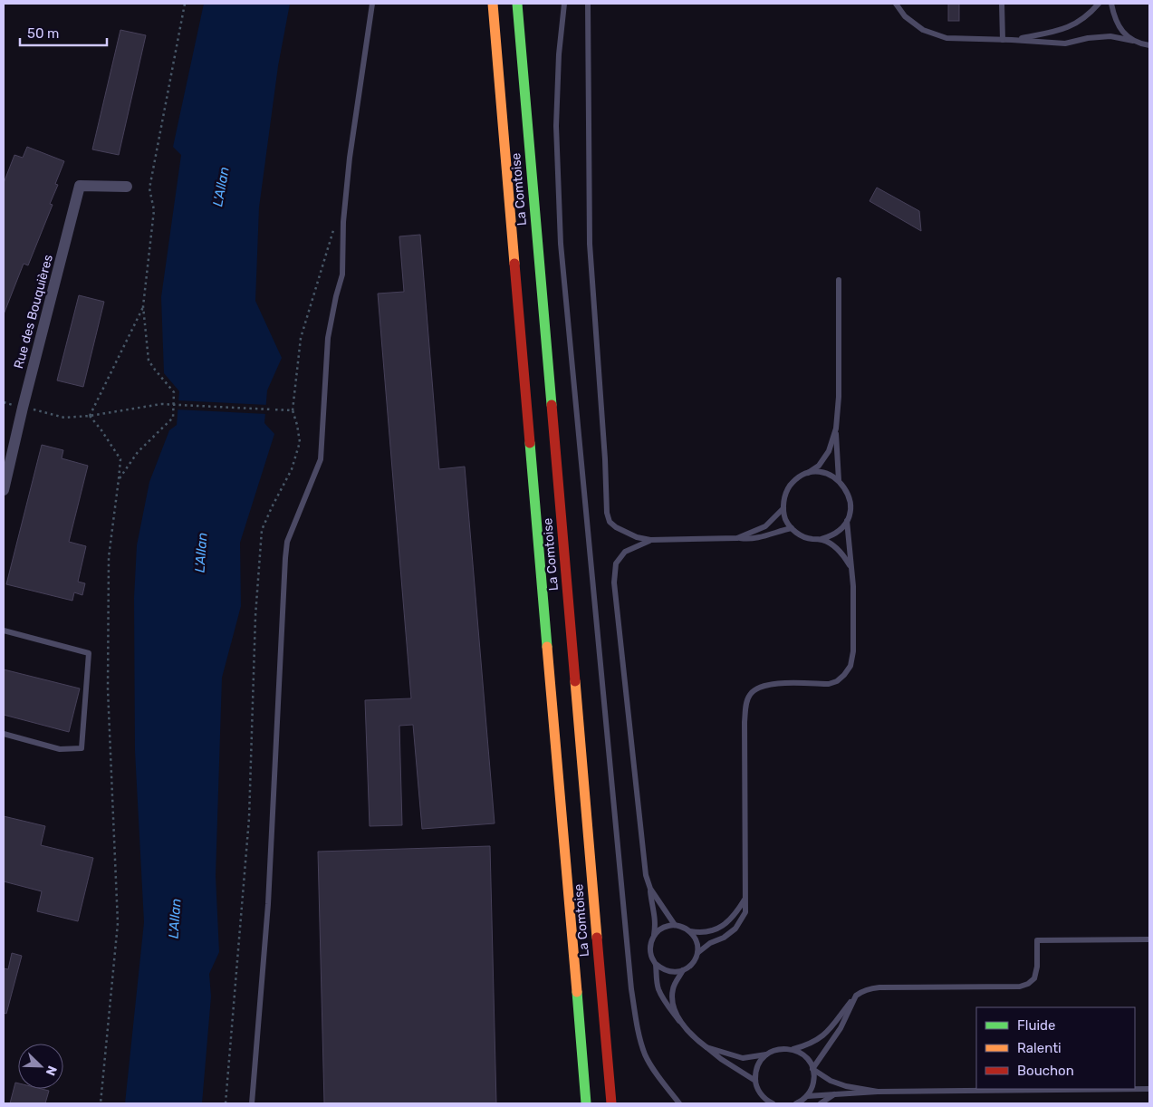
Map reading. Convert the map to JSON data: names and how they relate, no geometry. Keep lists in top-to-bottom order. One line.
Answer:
{"streets":{"highway":["La Comtoise"],"street":["Rue des Bouquières"]},"water":["L'Allan"],"legend":["Fluide","Ralenti","Bouchon"],"scale_bar":"50 m","north":"bottom right"}
